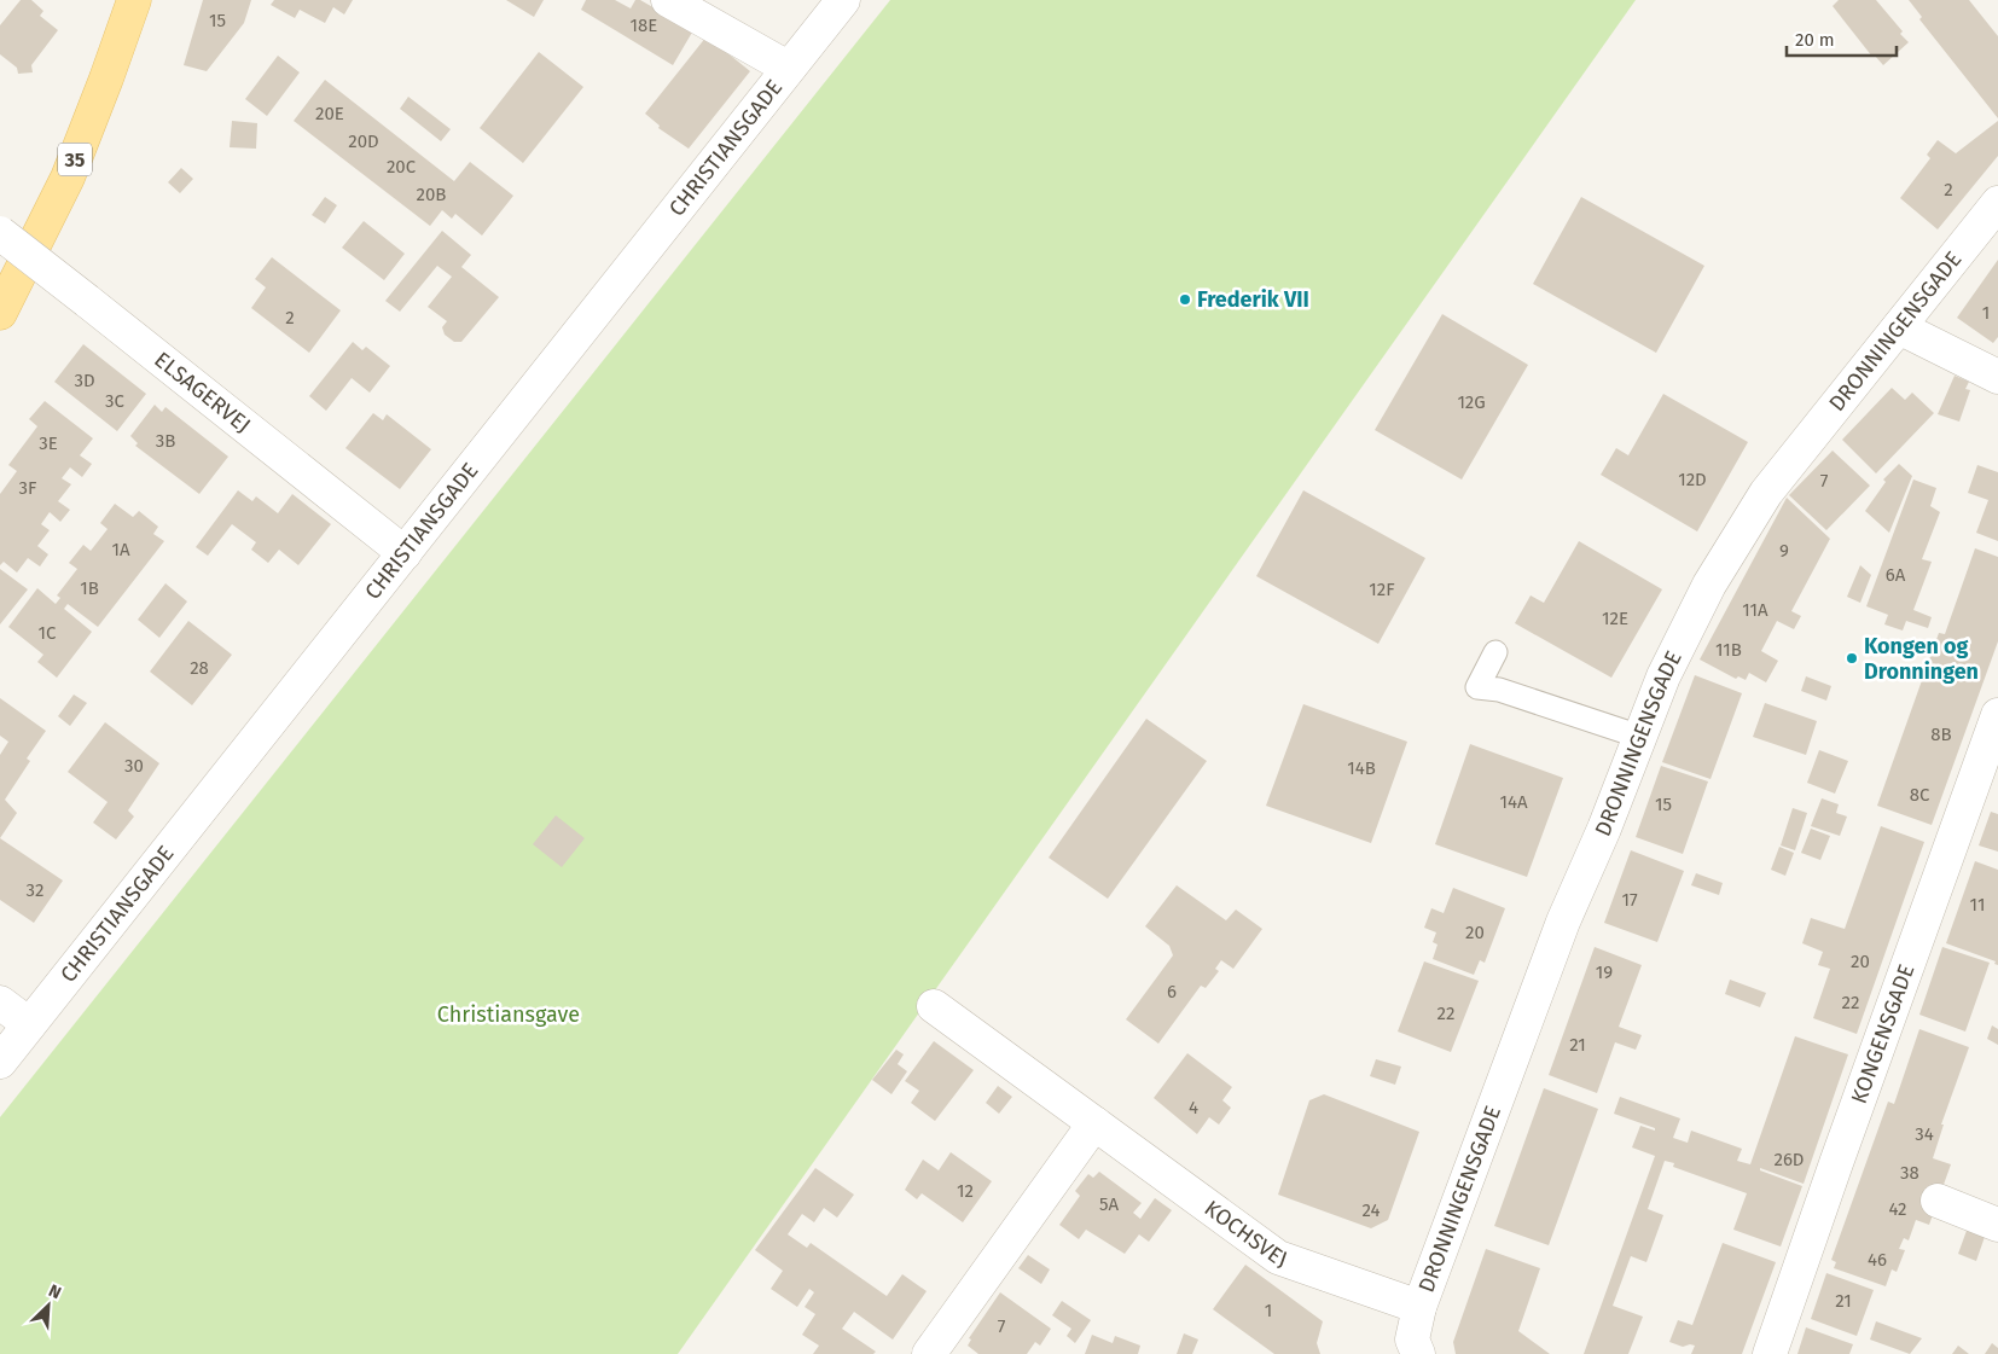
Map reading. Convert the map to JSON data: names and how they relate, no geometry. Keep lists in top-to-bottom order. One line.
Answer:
{"streets":{"main road":["35"],"street":["CHRISTIANSGADE","DRONNINGENSGADE","ELSAGERVEJ","KONGENSGADE","KOCHSVEJ"]},"crossings":[["CHRISTIANSGADE","ELSAGERVEJ"],["DRONNINGENSGADE","KOCHSVEJ"]],"parks":["Christiansgave"],"places":["Frederik VII","Kongen og Dronningen"],"house_numbers":["15","18E","20E","20D","20C","2","20B","1","2","3D","3C","12G","3B","3E","12D","7","3F","1A","9","6A","1B","12F","11A","12E","1C","11B","28","8B","30","14B","8C","14A","15","32","17","11","20","20","19","6","22","22","21","4","34","26D","38","12","5A","42","24","46","21","1","7"],"scale_bar":"20 m","north":"top right"}
